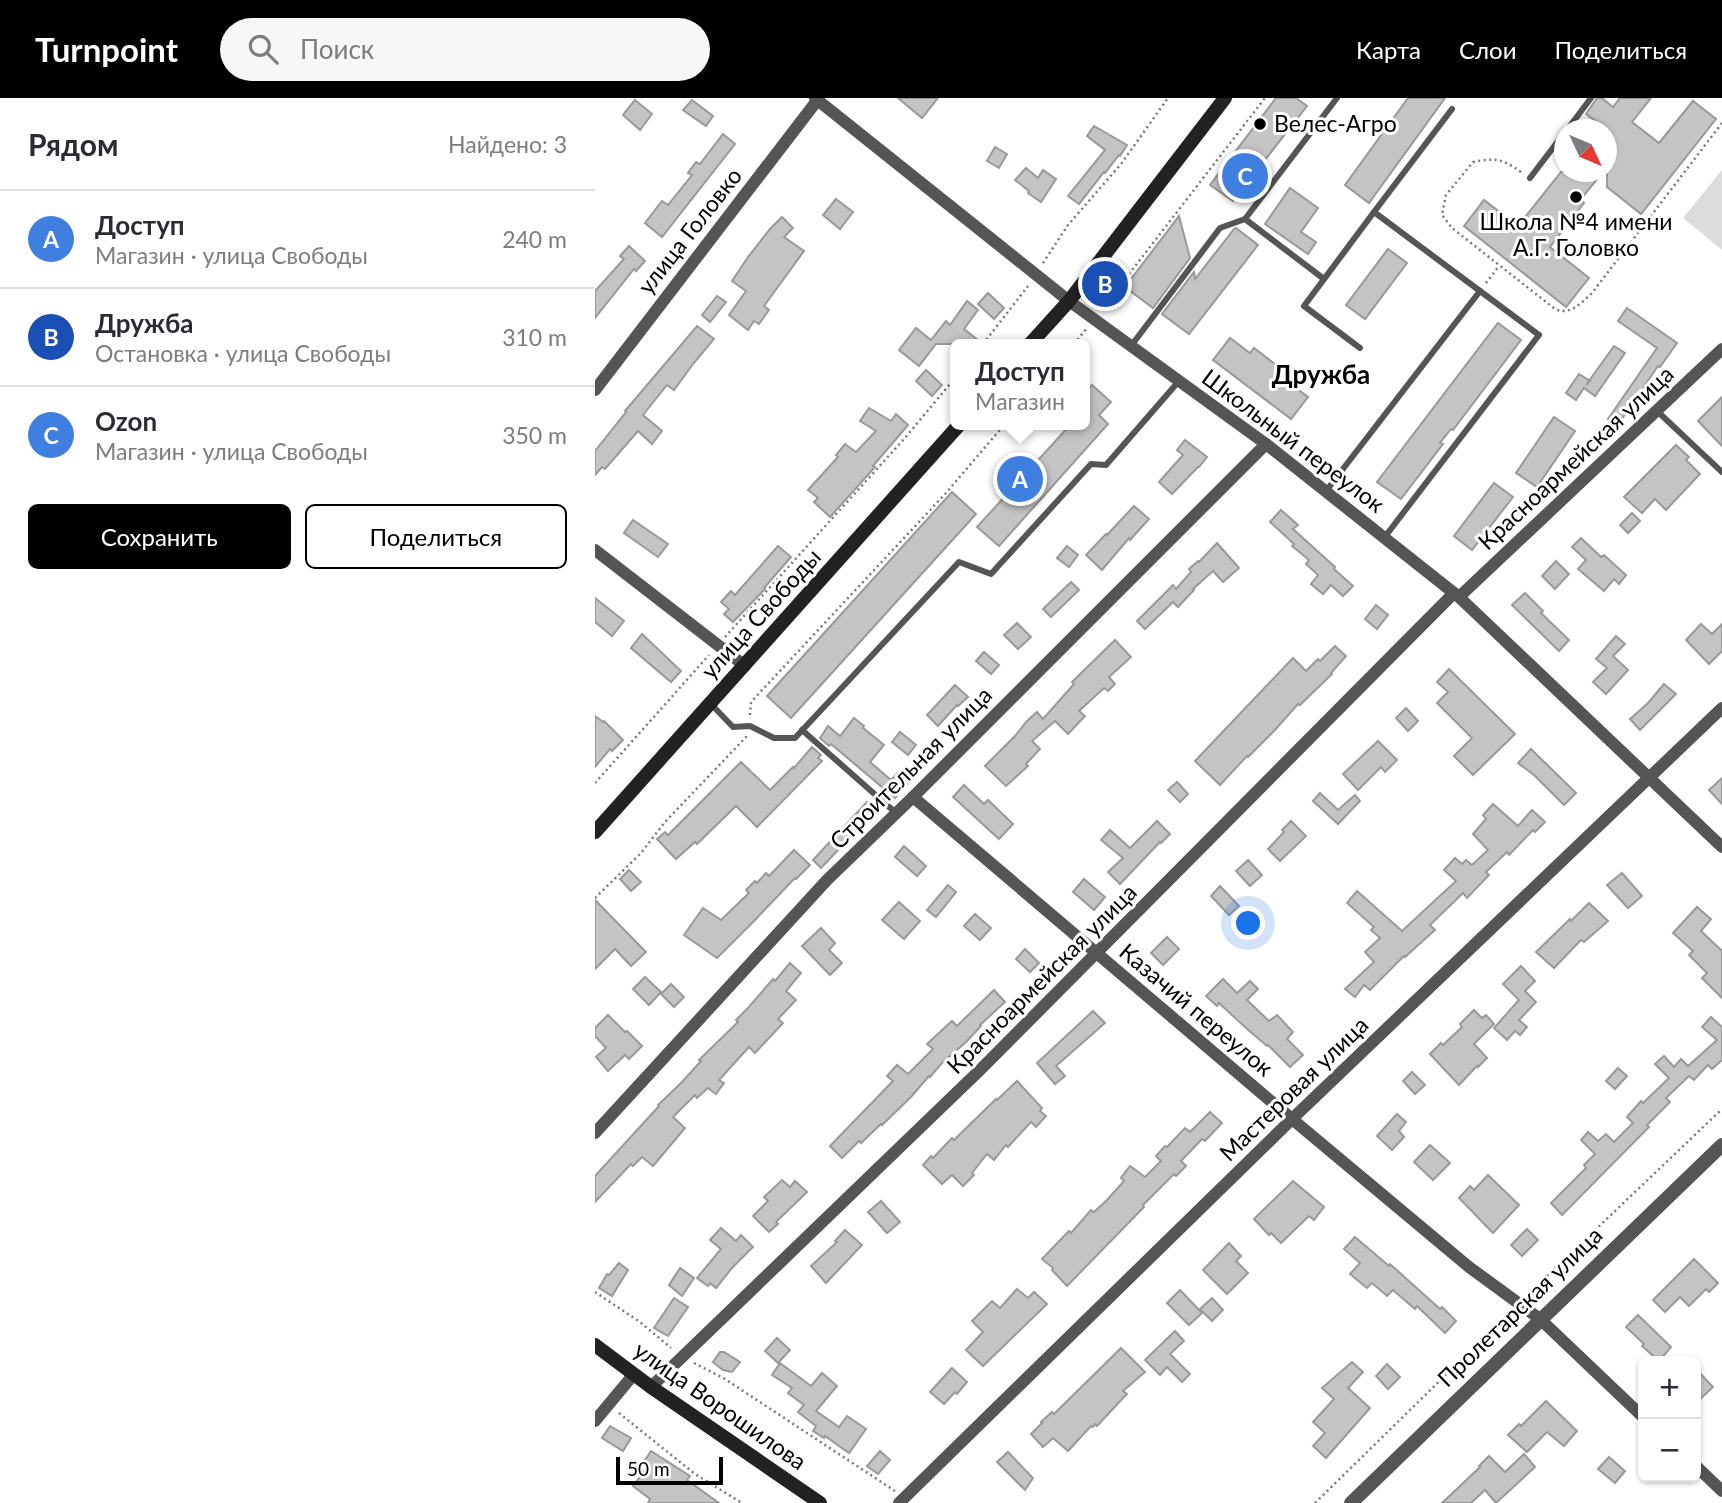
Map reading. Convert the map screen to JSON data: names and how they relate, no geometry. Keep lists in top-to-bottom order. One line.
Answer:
{"streets":{"main road":["улица Свободы","улица Ворошилова"],"street":["улица Головко","Школьный переулок","Красноармейская улица","Строительная улица","Казачий переулок","Мастеровая улица","Пролетарская улица"]},"crossings":[["улица Головко","Школьный переулок"],["Школьный переулок","Красноармейская улица"],["Школьный переулок","Строительная улица"],["Школьный переулок","Мастеровая улица"],["Красноармейская улица","Казачий переулок"],["Красноармейская улица","улица Ворошилова"],["Строительная улица","Казачий переулок"],["Казачий переулок","Мастеровая улица"],["Казачий переулок","Пролетарская улица"]],"districts":["Дружба"],"places":["Велес-Агро","Школа №4 имени А.Г. Головко"],"scale_bar":"50 m","north":"bottom right","page":{"header":"Turnpoint","search":"Поиск","nav":["Карта","Слои","Поделиться"],"heading":["Рядом","Найдено: 3"],"pins":["C","B","A"],"list":[{"mark":"A","name":"Доступ","note":"Магазин · улица Свободы","value":"240 m"},{"mark":"B","name":"Дружба","note":"Остановка · улица Свободы","value":"310 m"},{"mark":"C","name":"Ozon","note":"Магазин · улица Свободы","value":"350 m"}],"popup":["Доступ","Магазин"],"buttons":["Сохранить","Поделиться"],"map_buttons":["+","−"],"scale":"50 m"}}
